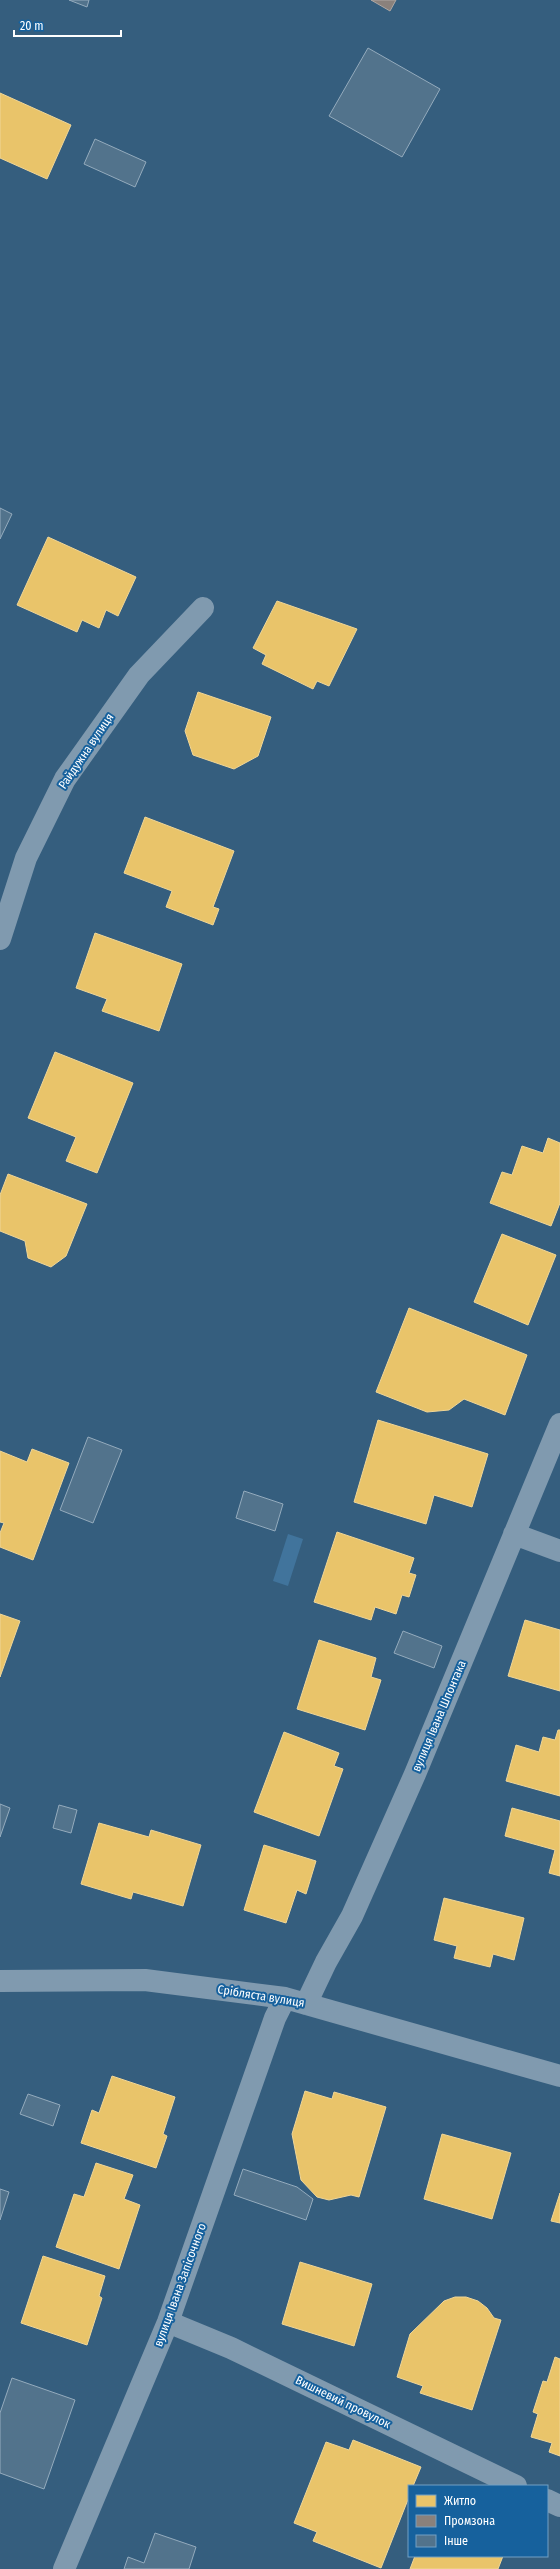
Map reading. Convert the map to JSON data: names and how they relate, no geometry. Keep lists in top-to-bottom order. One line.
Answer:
{"streets":{"street":["Райдужна вулиця","вулиця Івана Шпонтака","Срібляста вулиця","вулиця Івана Запісочного","Вишневий провулок"]},"crossings":[["вулиця Івана Шпонтака","Срібляста вулиця"],["Срібляста вулиця","вулиця Івана Запісочного"],["вулиця Івана Запісочного","Вишневий провулок"]],"legend":["Житло","Промзона","Інше"],"scale_bar":"20 m"}
